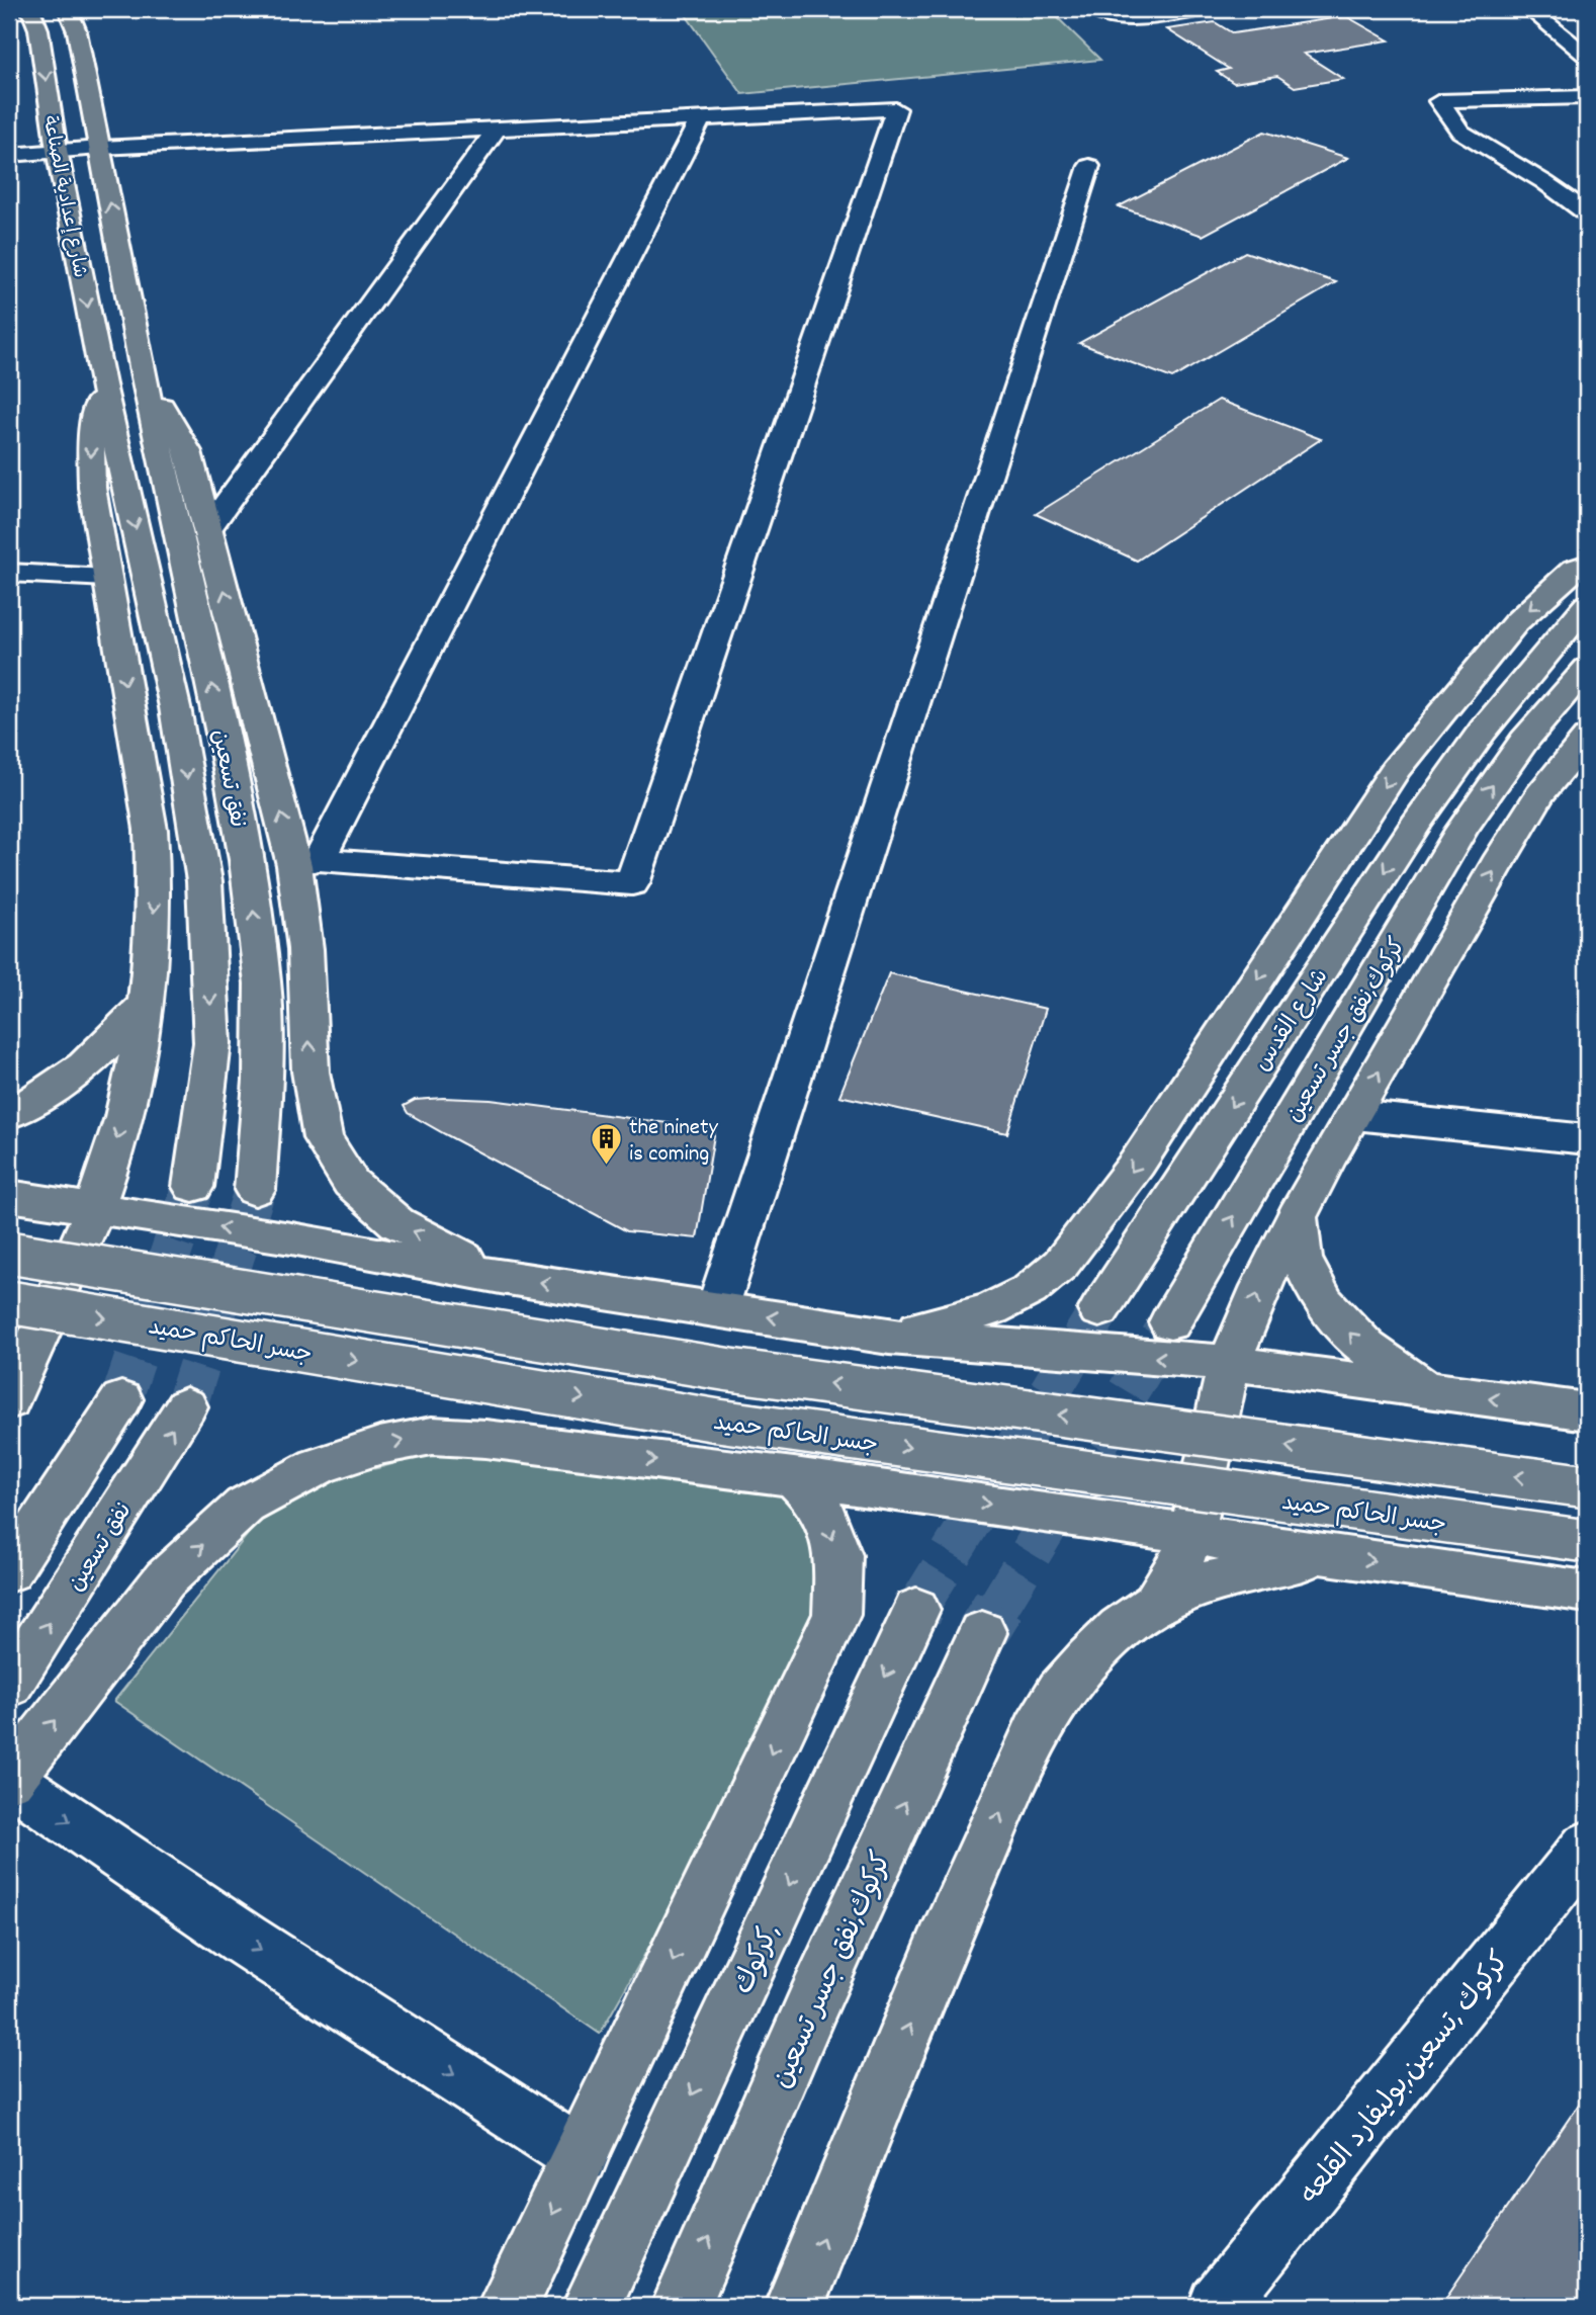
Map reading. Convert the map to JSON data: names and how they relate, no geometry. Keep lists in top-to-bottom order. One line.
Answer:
{"streets":{"main road":["شارع إعدادية الصناعة","نفق تسعين","شارع القدس","كركوك,نفق جسر تسعين","جسر الحاكم حميد","كركوك,"],"street":["كركوك ,تسعين,بوليفارد القلعه"]},"crossings":[["شارع إعدادية الصناعة","نفق تسعين"]],"places":{"building":["the ninety is coming"]}}
